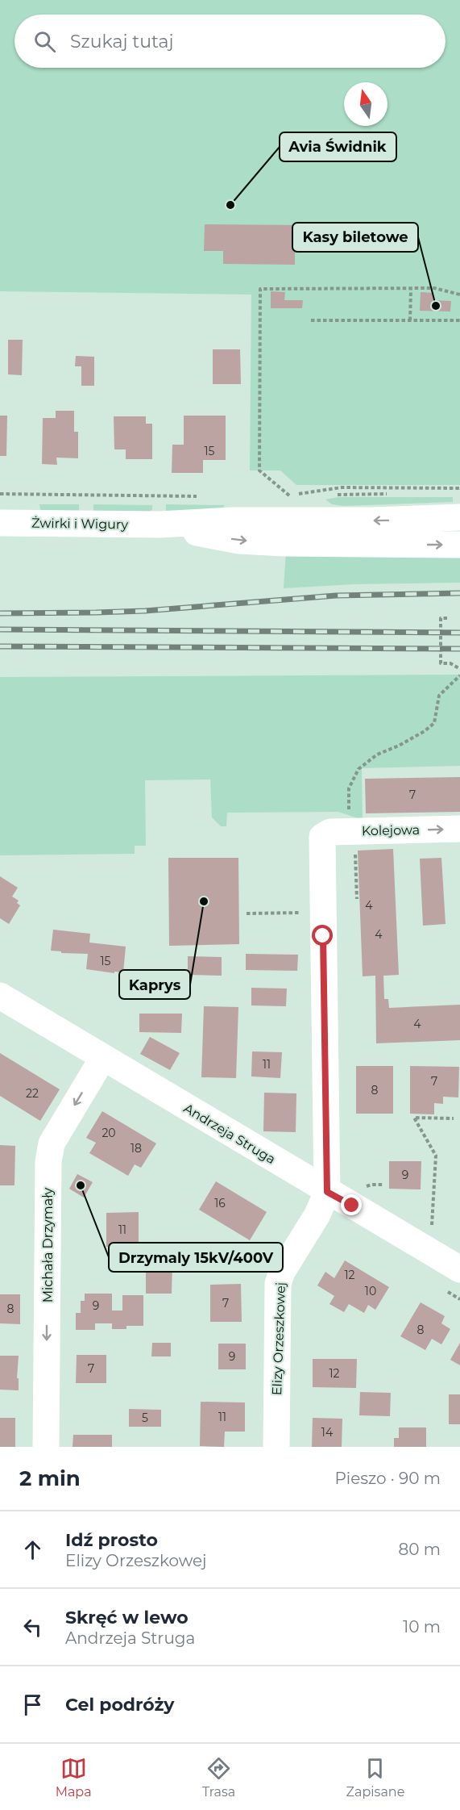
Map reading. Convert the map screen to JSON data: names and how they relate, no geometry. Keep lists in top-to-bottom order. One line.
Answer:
{"streets":{"street":["Żwirki i Wigury","Kolejowa","Andrzeja Struga","Michała Drzymały","Elizy Orzeszkowej"]},"crossings":[["Kolejowa","Elizy Orzeszkowej"],["Andrzeja Struga","Michała Drzymały"],["Andrzeja Struga","Elizy Orzeszkowej"]],"one_way":["Kolejowa","Michała Drzymały"],"places":["Avia Świdnik","Kasy biletowe","Kaprys","Drzymaly 15kV/400V"],"house_numbers":["15","7","4","4","15","4","11","7","8","22","20","18","9","16","11","12","10","7","9","8","8","9","7","12","11","5","14"],"north":"top","page":{"search":"Szukaj tutaj","heading":["2 min","Pieszo · 90 m"],"list":[["Idź prosto","Elizy Orzeszkowej","80 m"],["Skręć w lewo","Andrzeja Struga","10 m"],"Cel podróży"],"nav":["Mapa","Trasa","Zapisane"]}}
